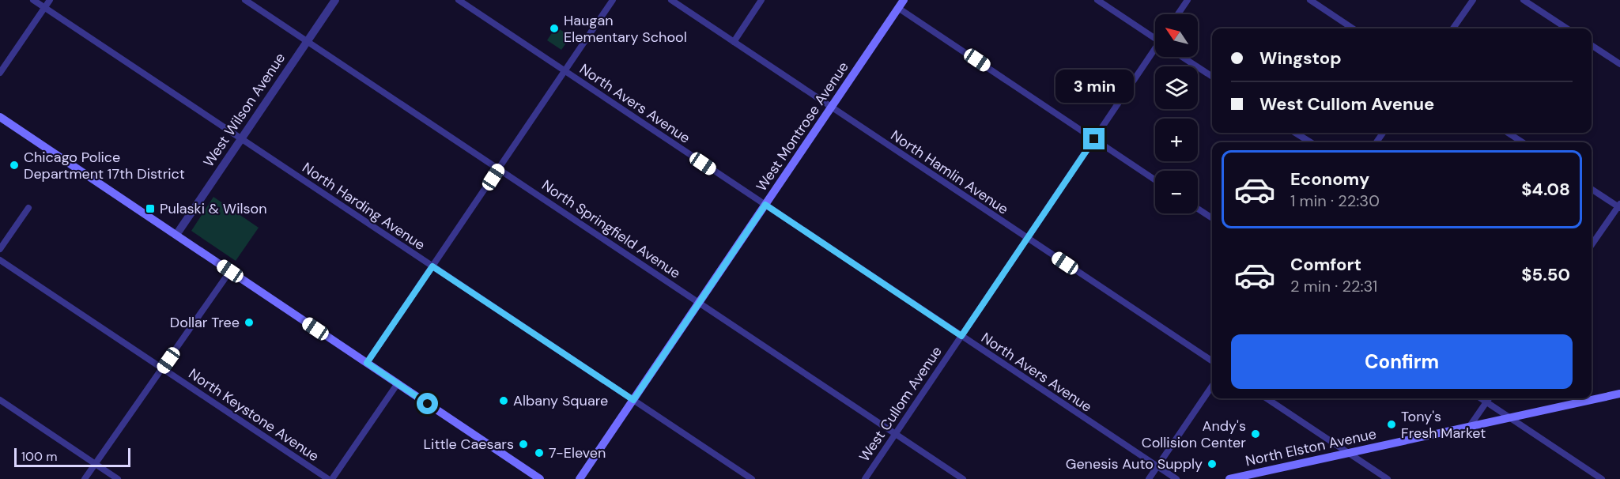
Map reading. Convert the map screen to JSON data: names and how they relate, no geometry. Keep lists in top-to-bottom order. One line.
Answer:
{"streets":{"main road":["West Montrose Avenue","North Elston Avenue"],"street":["North Avers Avenue","West Wilson Avenue","North Hamlin Avenue","North Harding Avenue","North Springfield Avenue","West Cullom Avenue","North Keystone Avenue"]},"crossings":[["North Avers Avenue","West Montrose Avenue"],["North Avers Avenue","West Cullom Avenue"],["West Wilson Avenue","North Harding Avenue"],["West Wilson Avenue","North Springfield Avenue"],["West Montrose Avenue","North Hamlin Avenue"],["West Montrose Avenue","North Harding Avenue"],["West Montrose Avenue","North Springfield Avenue"],["North Hamlin Avenue","West Cullom Avenue"],["North Springfield Avenue","West Cullom Avenue"]],"places":{"other":["Haugan Elementary School","Chicago Police Department 17th District","Dollar Tree","Albany Square","Tony's Fresh Market","Andy's Collision Center","Little Caesars","7-Eleven","Genesis Auto Supply"],"transit":["Pulaski & Wilson"]},"scale_bar":"100 m","north":"top left","page":{"map_buttons":["+","−"],"banner":["Wingstop","West Cullom Avenue"],"bubble":"3 min","list":[{"name":"Economy","note":"1 min · 22:30","value":"$4.08"},{"name":"Comfort","note":"2 min · 22:31","value":"$5.50"}],"buttons":"Confirm","scale":"100 m"}}
